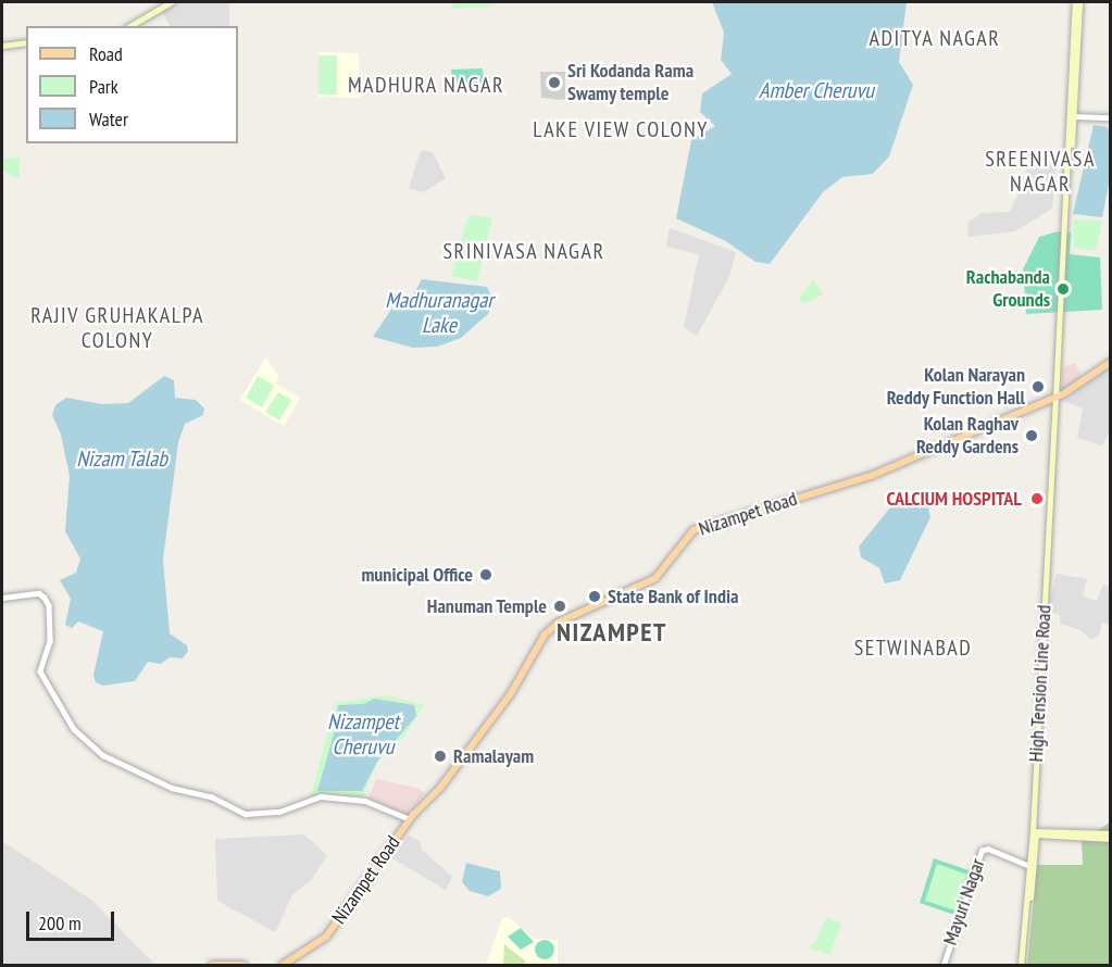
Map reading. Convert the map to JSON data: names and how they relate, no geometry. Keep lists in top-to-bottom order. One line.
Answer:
{"streets":{"main road":["Nizampet Road","High Tension Line Road"],"street":["Mayuri Nagar"]},"crossings":[["Nizampet Road","High Tension Line Road"],["High Tension Line Road","Mayuri Nagar"]],"districts":["ADITYA NAGAR","MADHURA NAGAR","LAKE VIEW COLONY","SREENIVASA NAGAR","SRINIVASA NAGAR","RAJIV GRUHAKALPA COLONY","NIZAMPET","SETWINABAD"],"water":["Amber Cheruvu","Madhuranagar Lake","Nizam Talab","Nizampet Cheruvu"],"places":["Sri Kodanda Rama Swamy temple","Rachabanda Grounds","Kolan Narayan Reddy Function Hall","Kolan Raghav Reddy Gardens","CALCIUM HOSPITAL","municipal Office","State Bank of India","Hanuman Temple","Ramalayam"],"legend":["Road","Park","Water"],"scale_bar":"200 m"}
